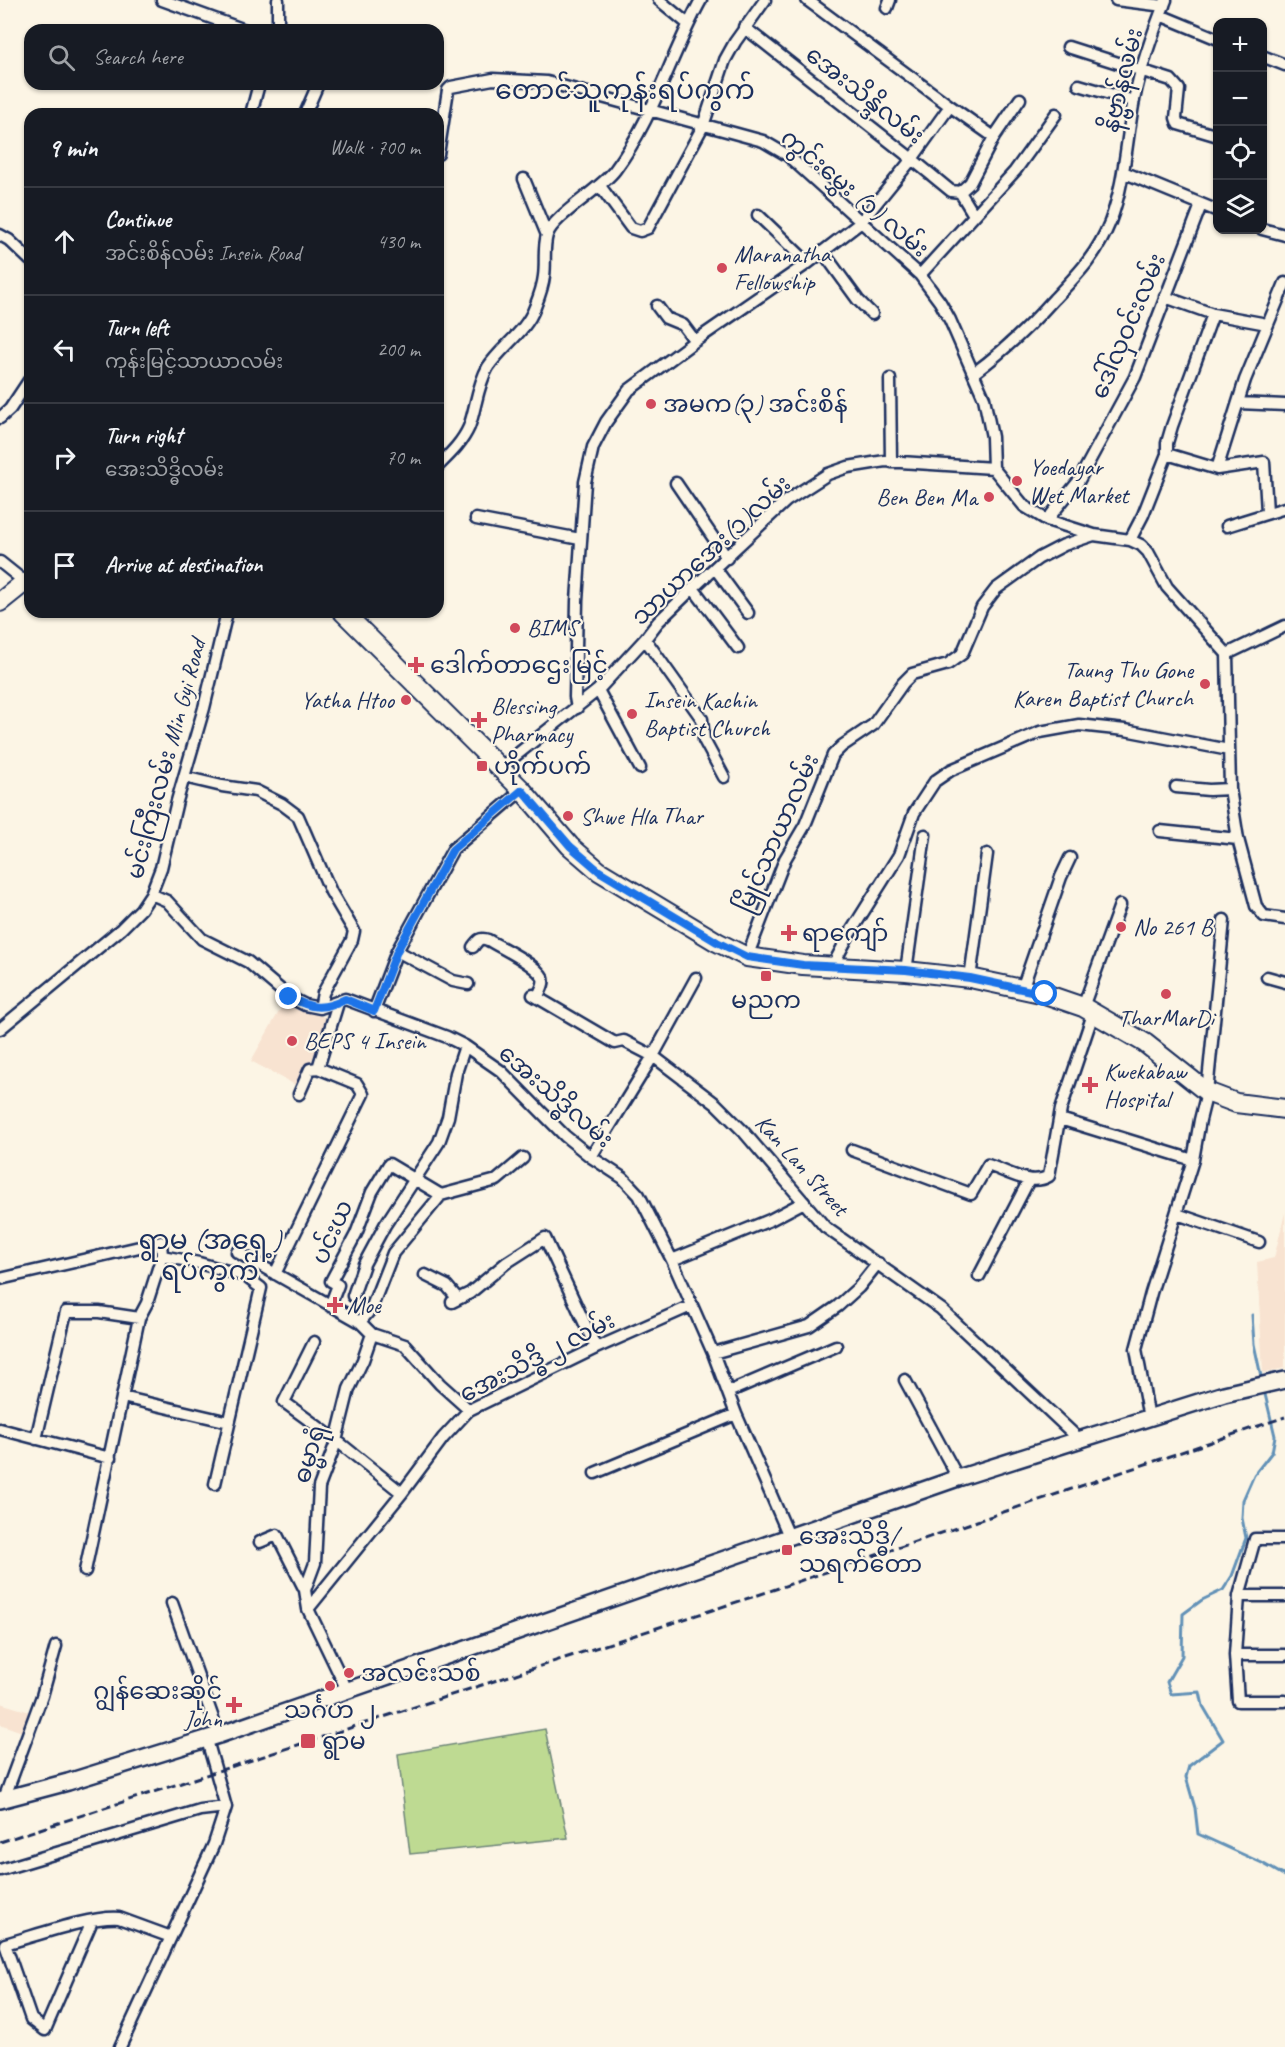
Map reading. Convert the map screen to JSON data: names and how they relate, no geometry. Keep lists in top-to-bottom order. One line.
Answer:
{"streets":{"street":["နိဗ္ဗာန်လမ်း","အေးသိန္ဒိလမ်း","ကွင်းမွှေး (၁) လမ်း","ဒေါ်လှဝင်းလမ်း","သာယာအေး(၁)လမ်း","မင်းကြီးလမ်း Min Gyi Road","မြိုင်သာယာလမ်း","အေးသိဒ္ဓိလမ်း","Kan Lan Street","ပင်းယ","အေးသိဒ္ဓိ ၂ လမ်း","ဓမ္မာရုံ"]},"crossings":[["နိဗ္ဗာန်လမ်း","ကွင်းမွှေး (၁) လမ်း"],["ကွင်းမွှေး (၁) လမ်း","သာယာအေး(၁)လမ်း"],["အေးသိဒ္ဓိလမ်း","အေးသိဒ္ဓိ ၂ လမ်း"]],"districts":["တောင်သူကုန်းရပ်ကွက်","ရွာမ (အရှေ့) ရပ်ကွက်"],"places":{"other":["Maranatha Fellowship","အမက(၃) အင်းစိန်","Yoedayar Wet Market","Ben Ben Ma","BIMS","Taung Thu Gone Karen Baptist Church","Yatha Htoo","Insein Kachin Baptist Church","Shwe Hla Thar","No 261 B","TharMarDi","BEPS 4 Insein","အလင်းသစ်","သင်္ဂဟ ၂"],"health":["ဒေါက်တာဌေးမြင့်","Blessing Pharmacy","ရာကျော်","Kwekabaw Hospital","Moe","ဂျွန်ဆေးဆိုင် John"],"transit":["ဟိုက်ပက်","မညက","အေးသိဒ္ဓိ/ သရက်တော","ရွာမ"]},"page":{"map_buttons":["+","−"],"search":"Search here","heading":["9 min","Walk · 700 m"],"list":[["Continue","အင်းစိန်လမ်း Insein Road","430 m"],["Turn left","ကုန်းမြင့်သာယာလမ်း","200 m"],["Turn right","အေးသိဒ္ဓိလမ်း","70 m"],"Arrive at destination"]}}
